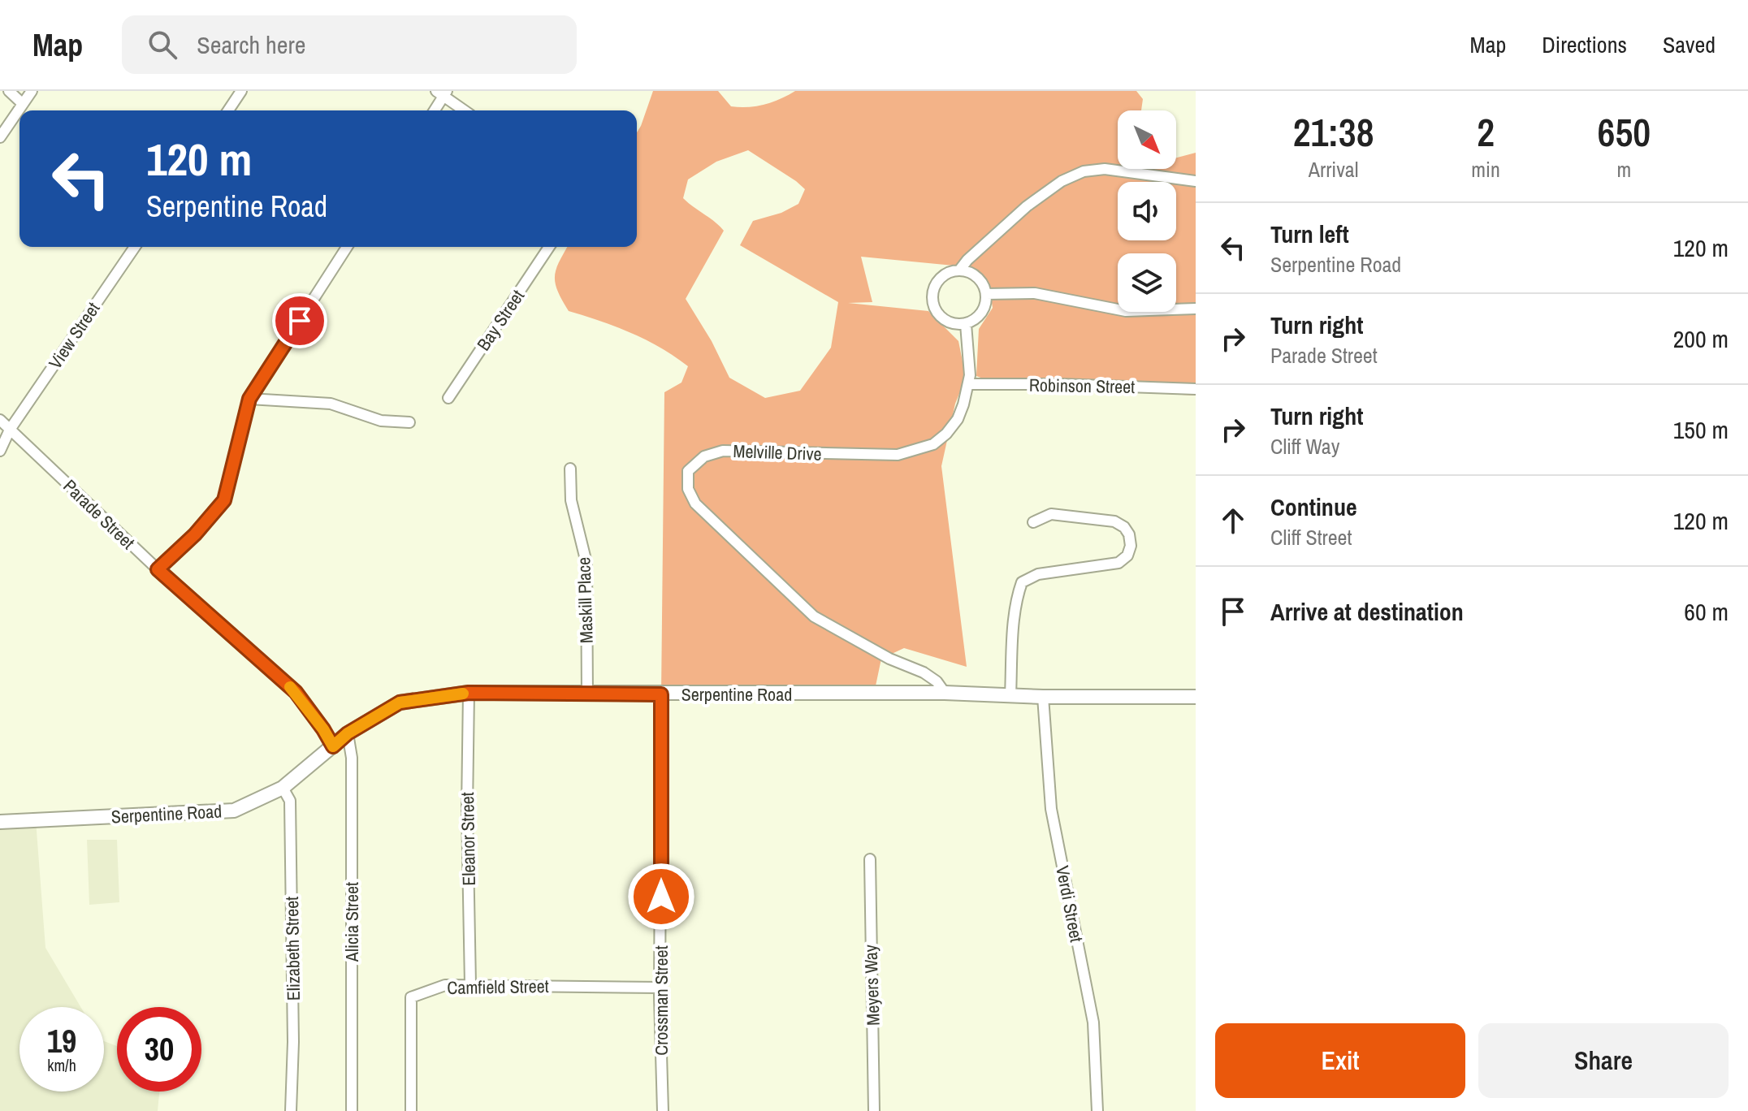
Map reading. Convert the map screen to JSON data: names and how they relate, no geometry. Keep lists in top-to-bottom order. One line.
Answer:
{"streets":{"street":["Bay Street","View Street","Robinson Street","Melville Drive","Parade Street","Maskill Place","Serpentine Road","Eleanor Street","Verdi Street","Alicia Street","Elizabeth Street","Meyers Way","Camfield Street","Crossman Street"]},"crossings":[["View Street","Parade Street"],["Robinson Street","Melville Drive"],["Melville Drive","Serpentine Road"],["Parade Street","Serpentine Road"],["Maskill Place","Serpentine Road"],["Serpentine Road","Eleanor Street"],["Serpentine Road","Verdi Street"],["Serpentine Road","Alicia Street"],["Serpentine Road","Elizabeth Street"],["Serpentine Road","Crossman Street"],["Eleanor Street","Camfield Street"],["Camfield Street","Crossman Street"]],"north":"bottom right","page":{"header":"Map","search":"Search here","nav":["Map","Directions","Saved"],"eta":["21:38","Arrival","2","min","650","m"],"turn":["120 m","Serpentine Road"],"list":[{"name":"Turn left","note":"Serpentine Road","value":"120 m"},{"name":"Turn right","note":"Parade Street","value":"200 m"},{"name":"Turn right","note":"Cliff Way","value":"150 m"},{"name":"Continue","note":"Cliff Street","value":"120 m"},{"name":"Arrive at destination","value":"60 m"}],"speed":"19 km/h","limit":"30","buttons":["Exit","Share"]}}
